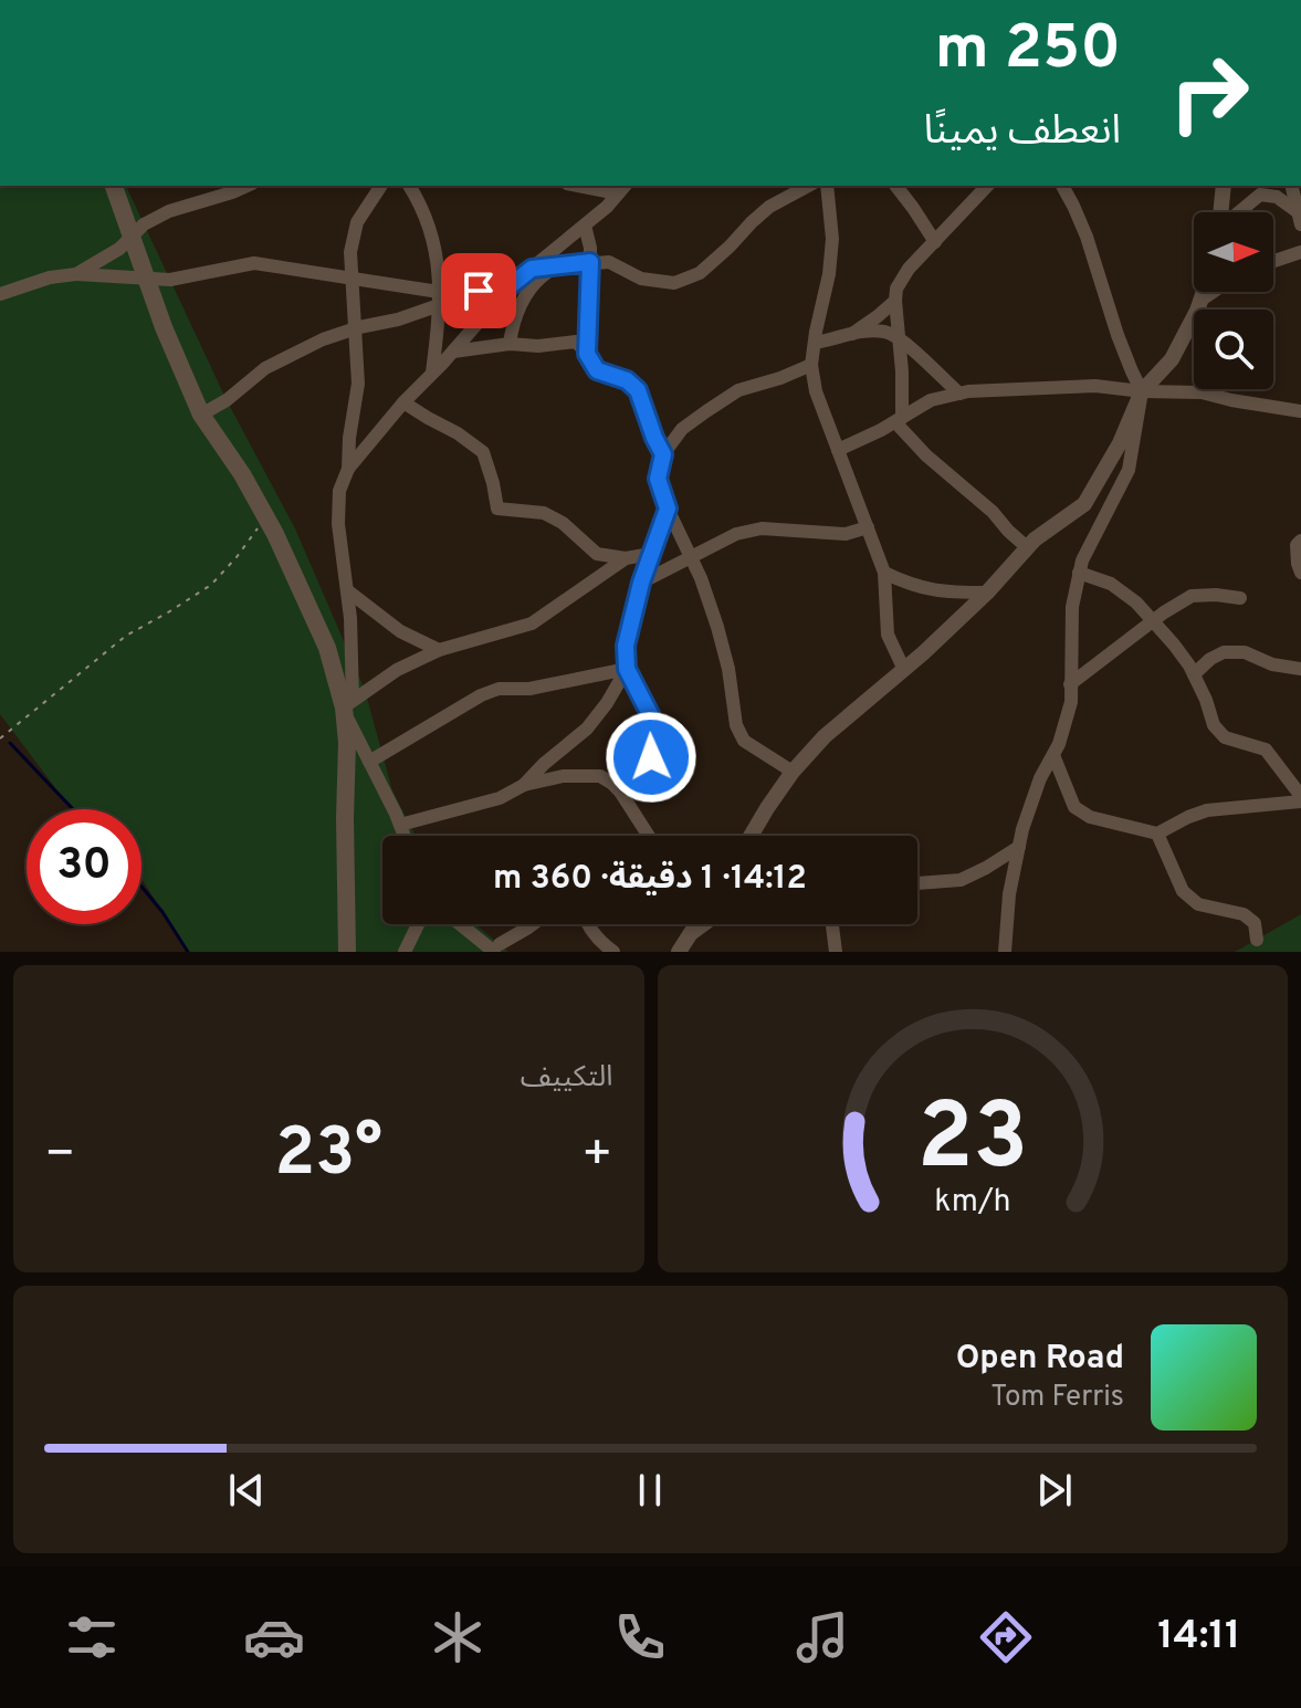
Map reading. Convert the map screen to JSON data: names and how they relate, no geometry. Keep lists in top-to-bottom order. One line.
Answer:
{"north":"right","page":{"turn":["250 m","انعطف يمينًا"],"limit":"30","trip":"14:12 · 1 دقيقة · 360 m","tile":"التكييف","heat":["−","23°","+"],"song":["Open Road","Tom Ferris"],"tabs":"14:11","gauge":["23","km/h"]}}
